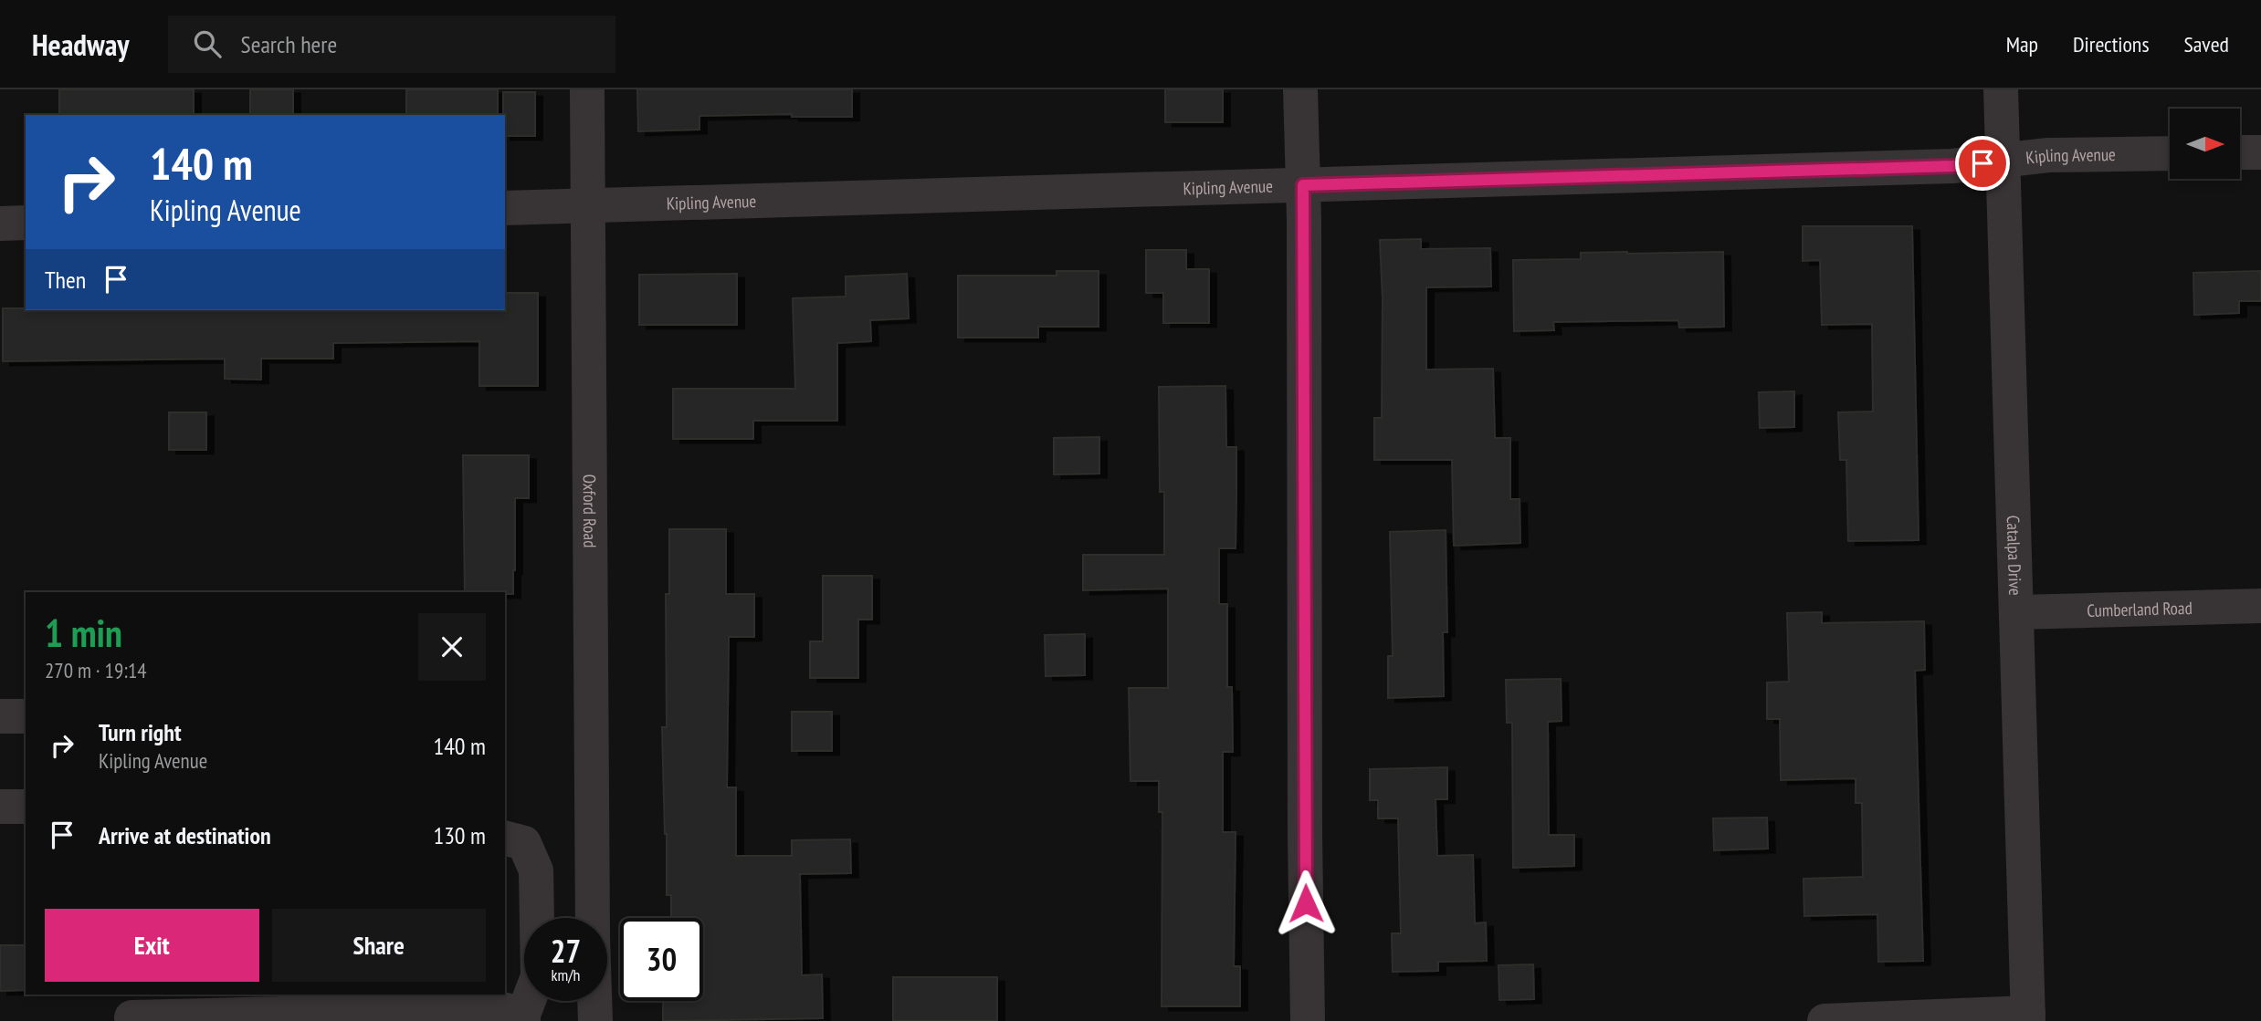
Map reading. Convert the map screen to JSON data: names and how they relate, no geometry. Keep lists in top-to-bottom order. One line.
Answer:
{"streets":{"street":["Kipling Avenue","Oxford Road","Catalpa Drive","Cumberland Road"]},"crossings":[["Kipling Avenue","Oxford Road"],["Kipling Avenue","Catalpa Drive"],["Catalpa Drive","Cumberland Road"]],"north":"right","page":{"header":"Headway","search":"Search here","nav":["Map","Directions","Saved"],"turn":["140 m","Kipling Avenue"],"then":"Then","heading":["1 min","270 m · 19:14"],"list":[{"name":"Turn right","note":"Kipling Avenue","value":"140 m"},{"name":"Arrive at destination","value":"130 m"}],"buttons":["Exit","Share"],"speed":"27 km/h","limit":"30"}}
